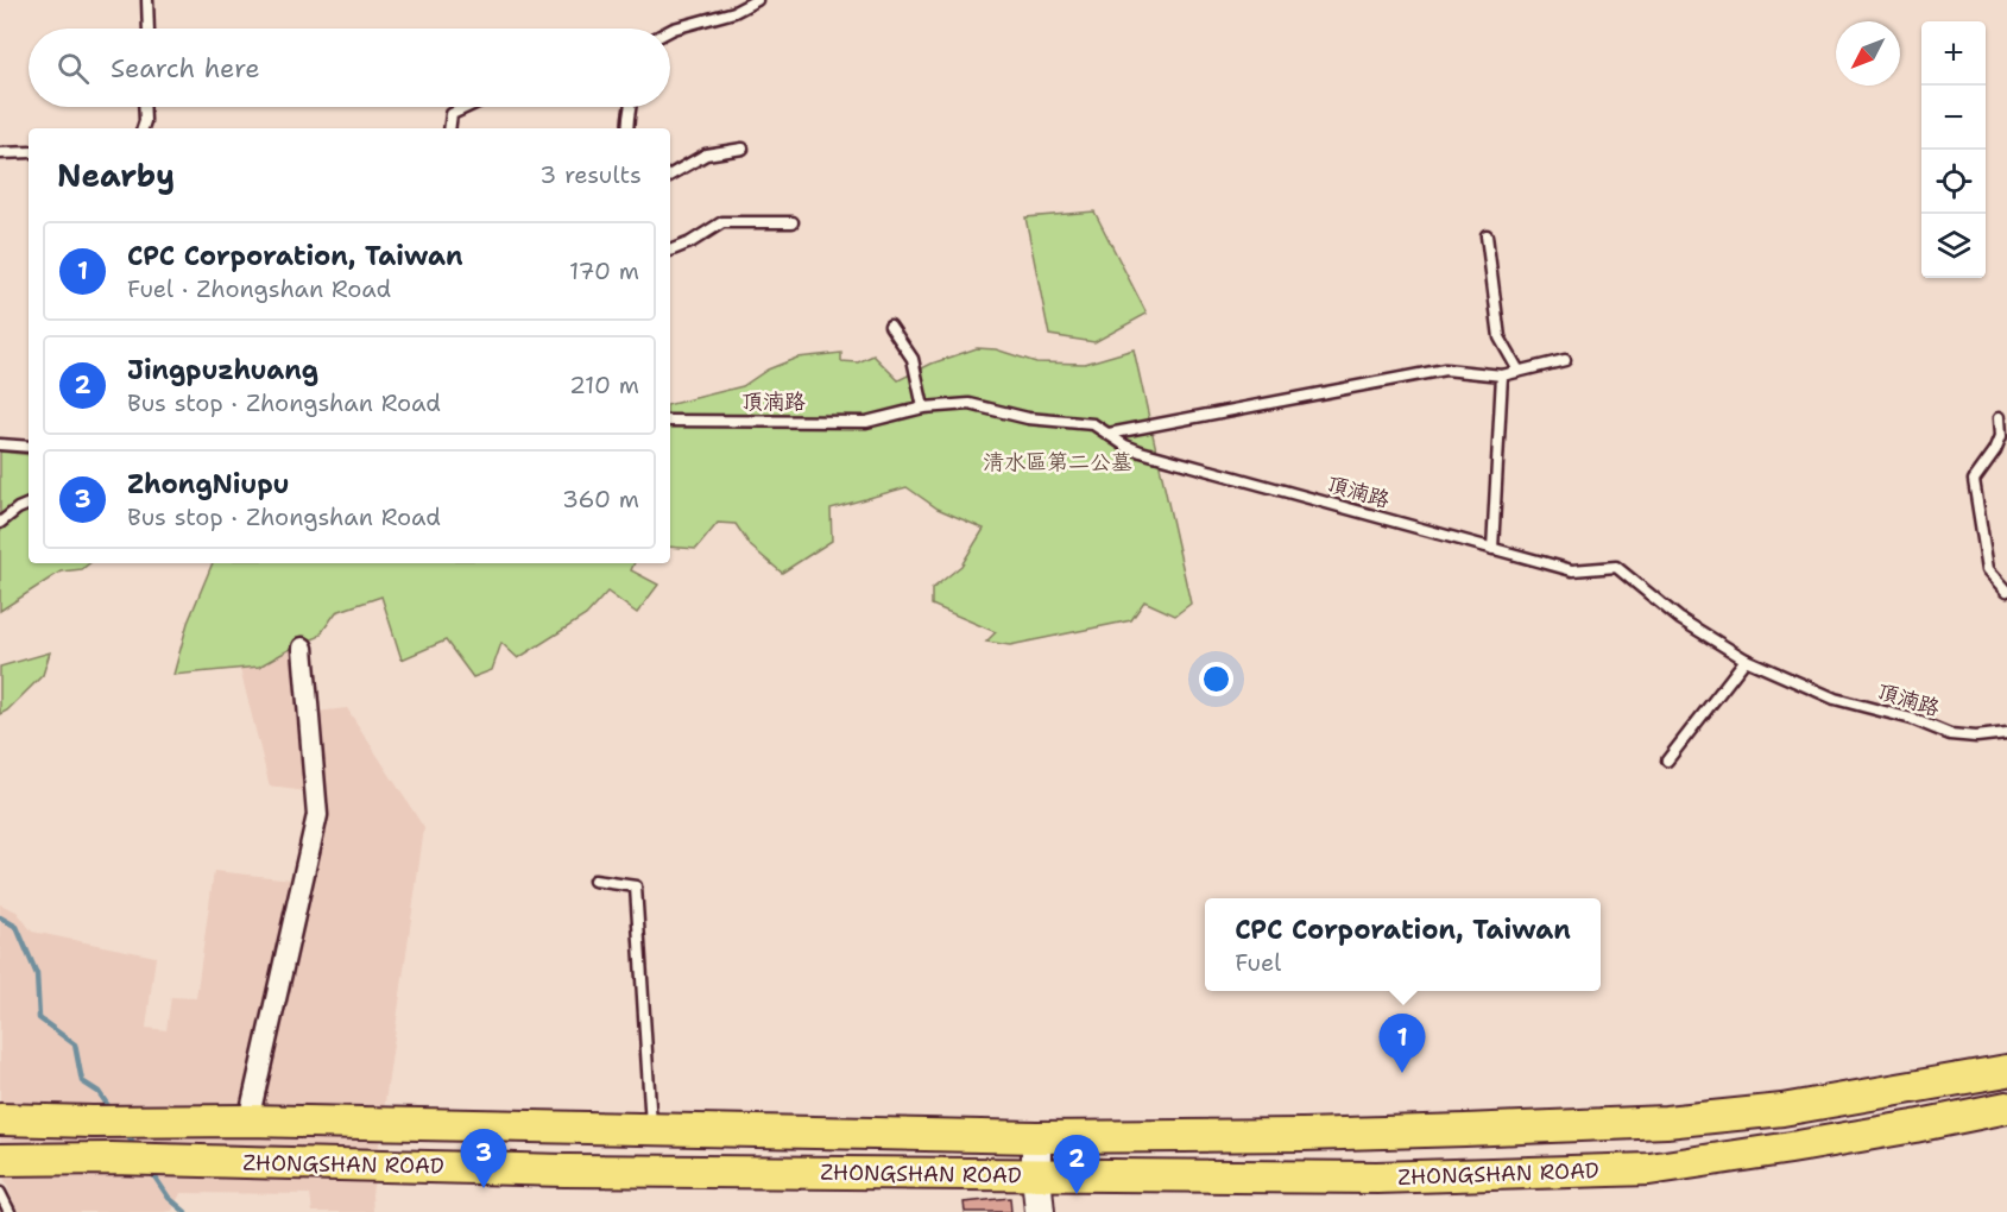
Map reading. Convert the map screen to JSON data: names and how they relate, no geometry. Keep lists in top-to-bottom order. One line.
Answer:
{"streets":{"main road":["ZHONGSHAN ROAD"],"lane":["頂湳路"]},"parks":["清水區第二公墓"],"north":"bottom left","page":{"map_buttons":["+","−"],"search":"Search here","heading":["Nearby","3 results"],"list":[{"mark":"1","name":"CPC Corporation, Taiwan","note":"Fuel · Zhongshan Road","value":"170 m"},{"mark":"2","name":"Jingpuzhuang","note":"Bus stop · Zhongshan Road","value":"210 m"},{"mark":"3","name":"ZhongNiupu","note":"Bus stop · Zhongshan Road","value":"360 m"}],"popup":["CPC Corporation, Taiwan","Fuel"],"pins":["1","3","2"]}}
